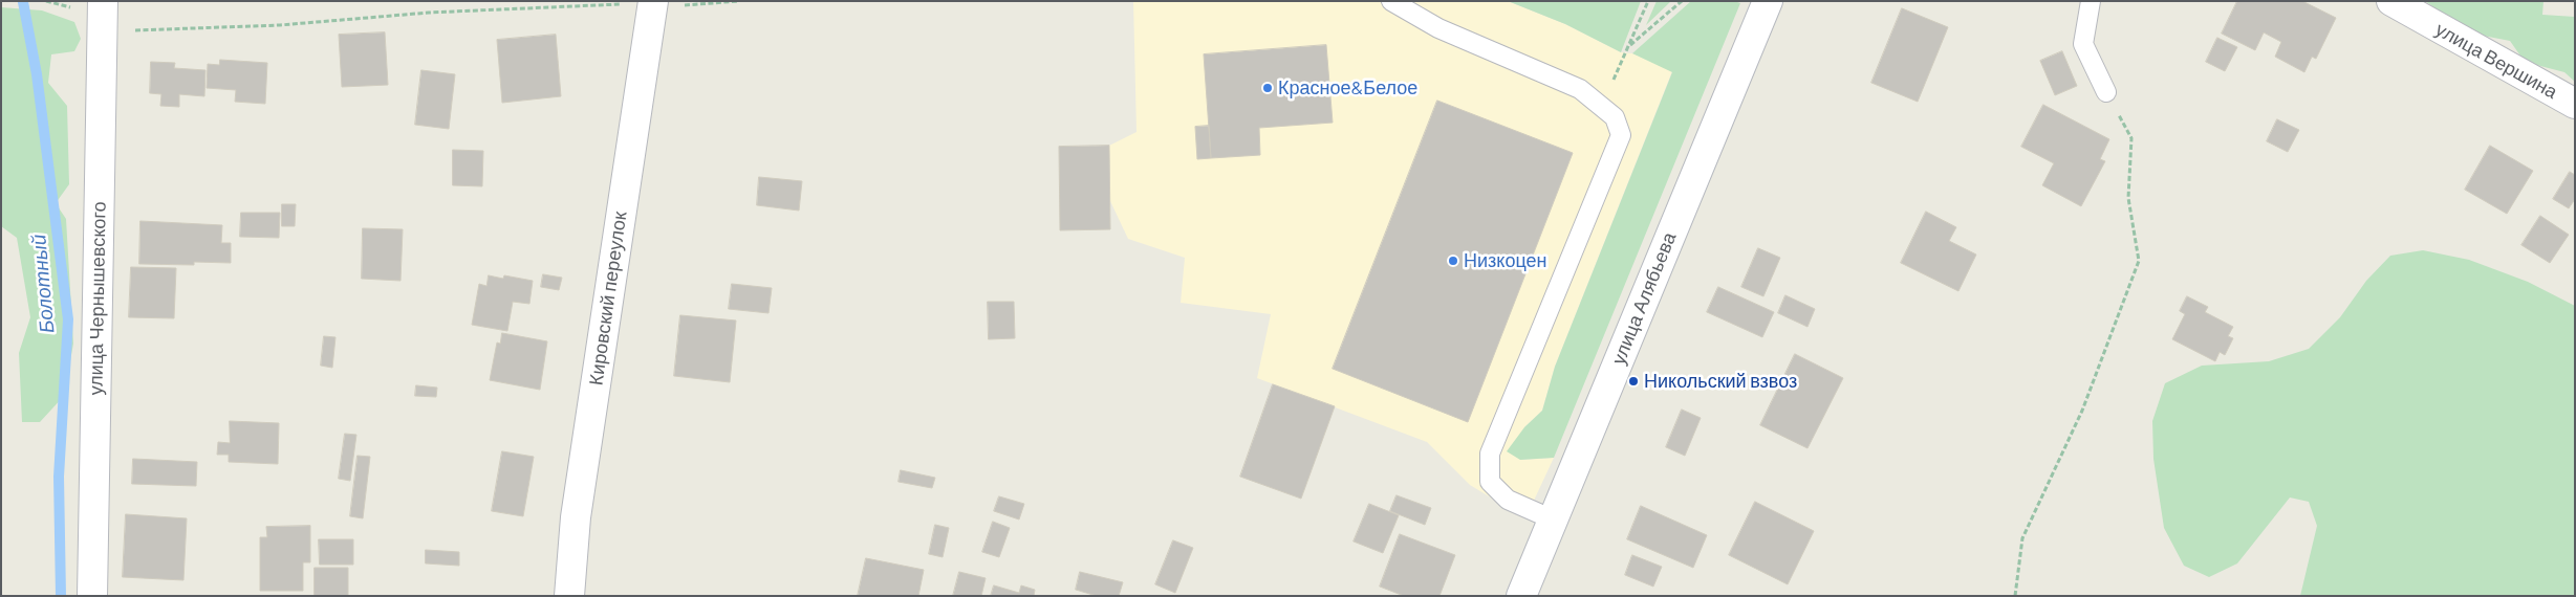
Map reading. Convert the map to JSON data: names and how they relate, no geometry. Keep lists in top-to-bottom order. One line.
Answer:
{"streets":{"street":["улица Вершина","улица Чернышевского","Кировский переулок","улица Алябьева"]},"water":["Болотный"],"places":["Красное&Белое","Низкоцен","Никольский взвоз"]}
